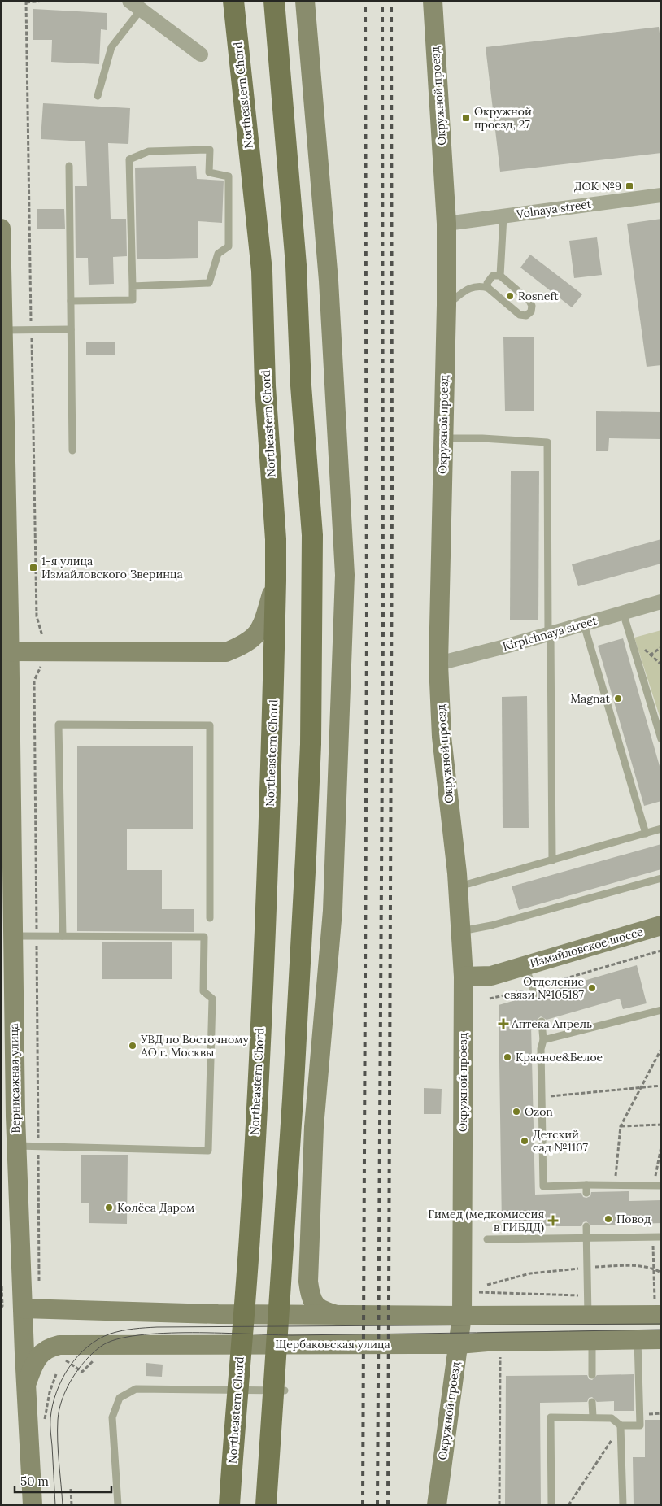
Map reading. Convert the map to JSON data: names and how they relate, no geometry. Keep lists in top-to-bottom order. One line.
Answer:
{"streets":{"main road":["Northeastern Chord","Окружной проезд","Измайловское шоссе","Вернисажная улица","Щербаковская улица"],"street":["Volnaya street","Kirpichnaya street"]},"crossings":[["Окружной проезд","Volnaya street"],["Окружной проезд","Kirpichnaya street"],["Окружной проезд","Измайловское шоссе"],["Окружной проезд","Щербаковская улица"],["Вернисажная улица","Щербаковская улица"]],"places":{"transit":["Окружной проезд, 27","ДОК №9","1-я улица Измайловского Зверинца"],"other":["Rosneft","Magnat","Отделение связи №105187","УВД по Восточному АО г. Москвы","Красное&Белое","Ozon","Детский сад №1107","Колёса Даром","Повод"],"health":["Аптека Апрель","Гимед (медкомиссия в ГИБДД)"]},"scale_bar":"50 m"}
